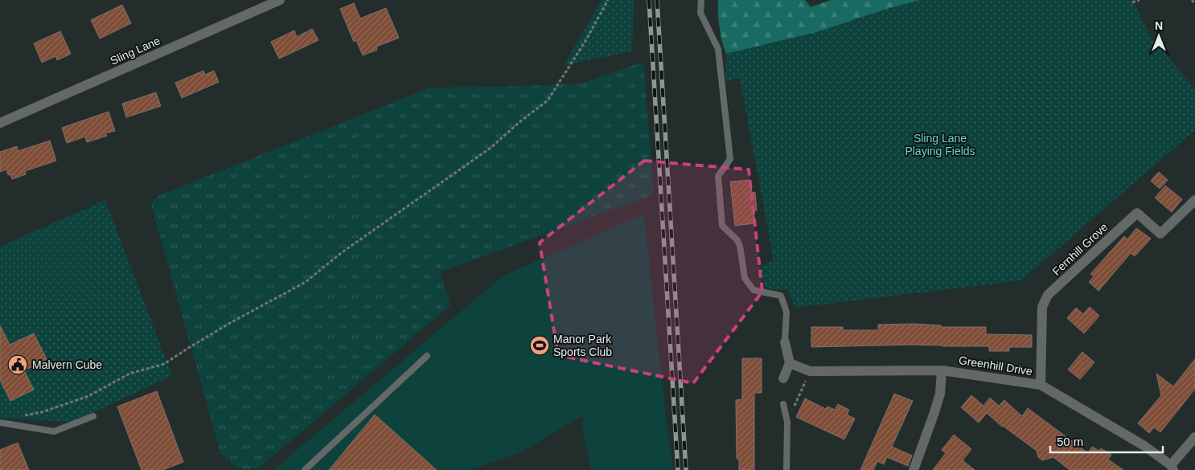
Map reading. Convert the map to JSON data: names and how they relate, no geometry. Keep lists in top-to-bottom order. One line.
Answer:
{"streets":{"street":["Sling Lane","Fernhill Grove","Greenhill Drive"]},"crossings":[["Fernhill Grove","Greenhill Drive"]],"parks":["Sling Lane Playing Fields"],"places":{"sports":["Manor Park Sports Club"],"public building":["Malvern Cube"]},"scale_bar":"50 m","north":"top"}
